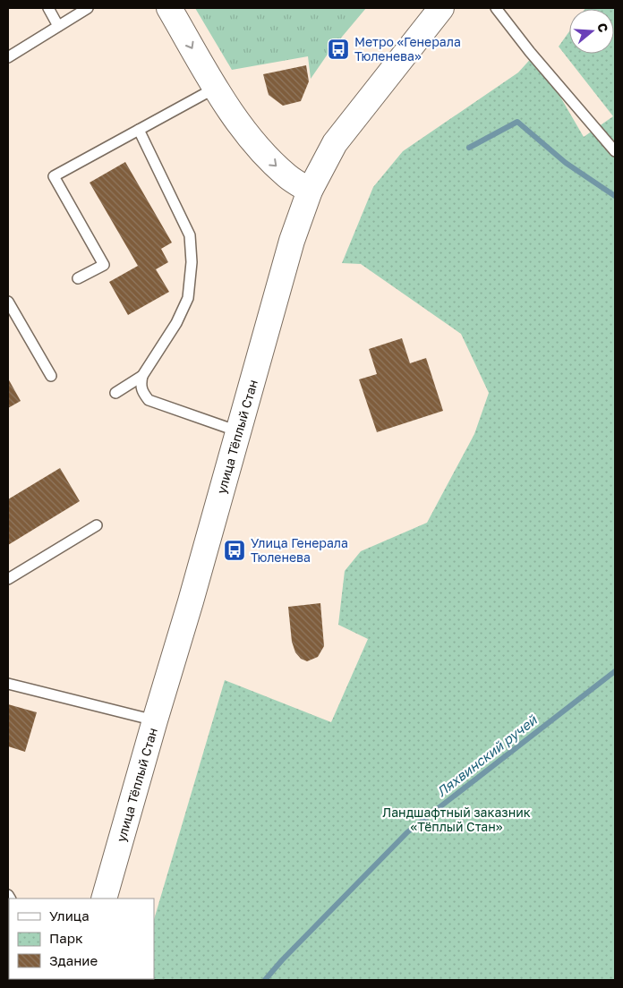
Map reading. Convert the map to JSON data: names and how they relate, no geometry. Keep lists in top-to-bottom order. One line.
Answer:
{"streets":{"street":["улица Тёплый Стан"]},"water":["Ляхвинский ручей"],"parks":["Ландшафтный заказник «Тёплый Стан»"],"places":{"bus stop":["Метро «Генерала Тюленева»","Улица Генерала Тюленева"]},"legend":["Улица","Парк","Здание"],"north":"right"}
